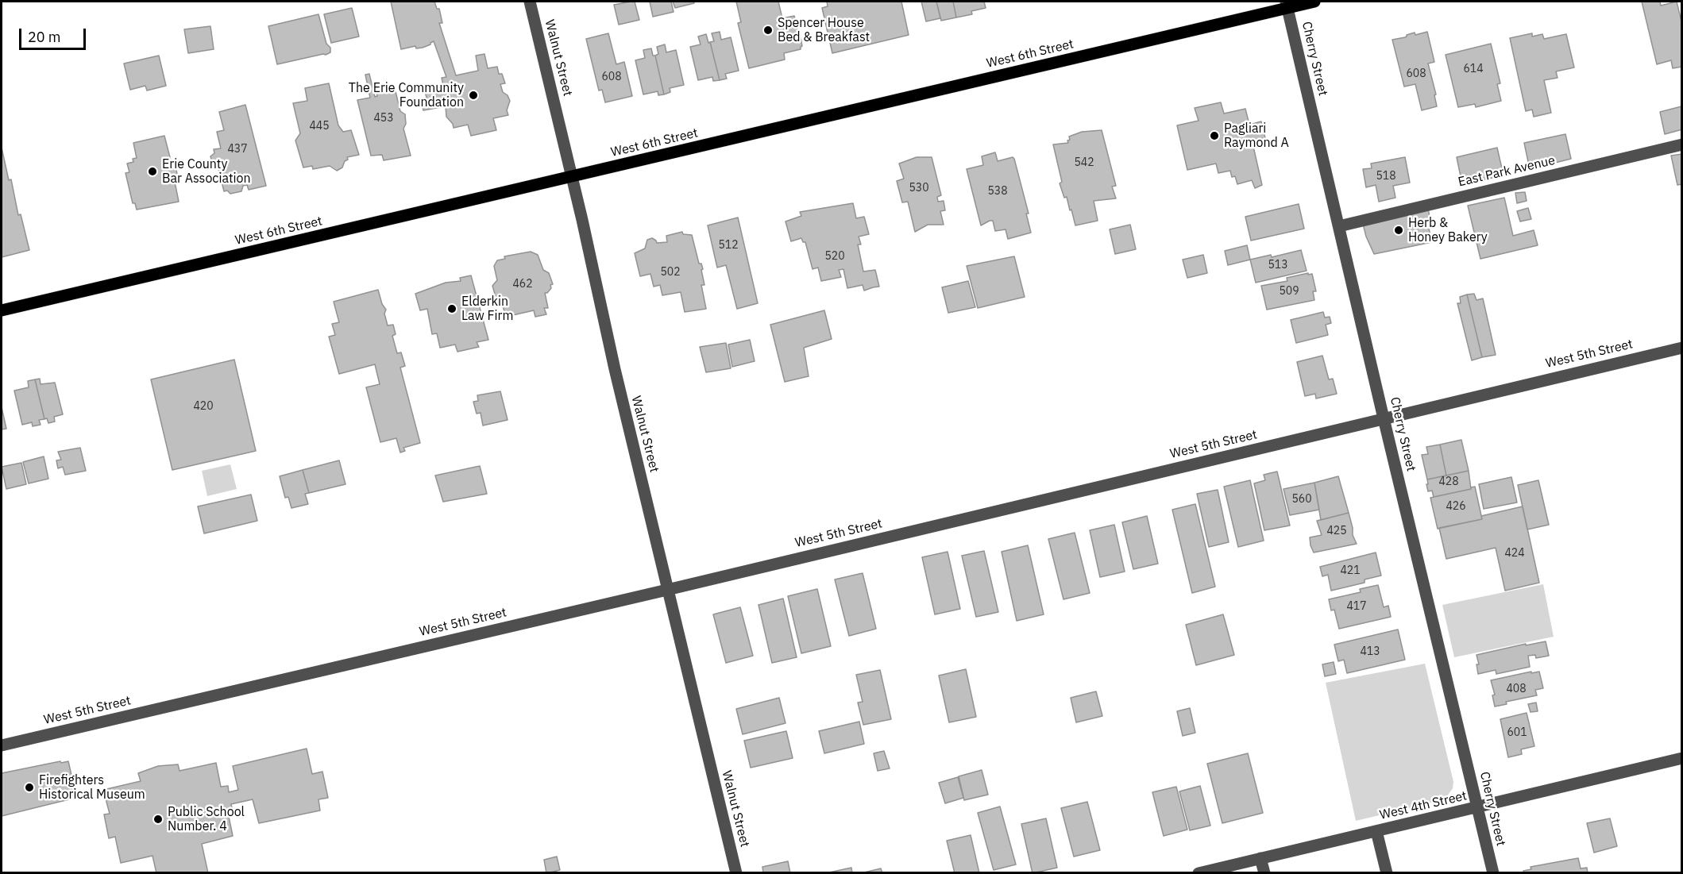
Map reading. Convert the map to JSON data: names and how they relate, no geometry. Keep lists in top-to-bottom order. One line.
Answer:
{"streets":{"main road":["West 6th Street"],"street":["Walnut Street","Cherry Street","East Park Avenue","West 5th Street","West 4th Street"]},"crossings":[["West 6th Street","Walnut Street"],["West 6th Street","Cherry Street"],["Walnut Street","West 5th Street"],["Cherry Street","East Park Avenue"],["Cherry Street","West 5th Street"],["Cherry Street","West 4th Street"]],"places":["Spencer House Bed & Breakfast","The Erie Community Foundation","Pagliari Raymond A","Erie County Bar Association","Herb & Honey Bakery","Elderkin Law Firm","Firefighters Historical Museum","Public School Number. 4"],"house_numbers":["614","608","608","453","445","437","542","518","530","538","512","520","513","502","462","509","420","428","560","426","425","424","421","417","413","408","601"],"scale_bar":"20 m"}
